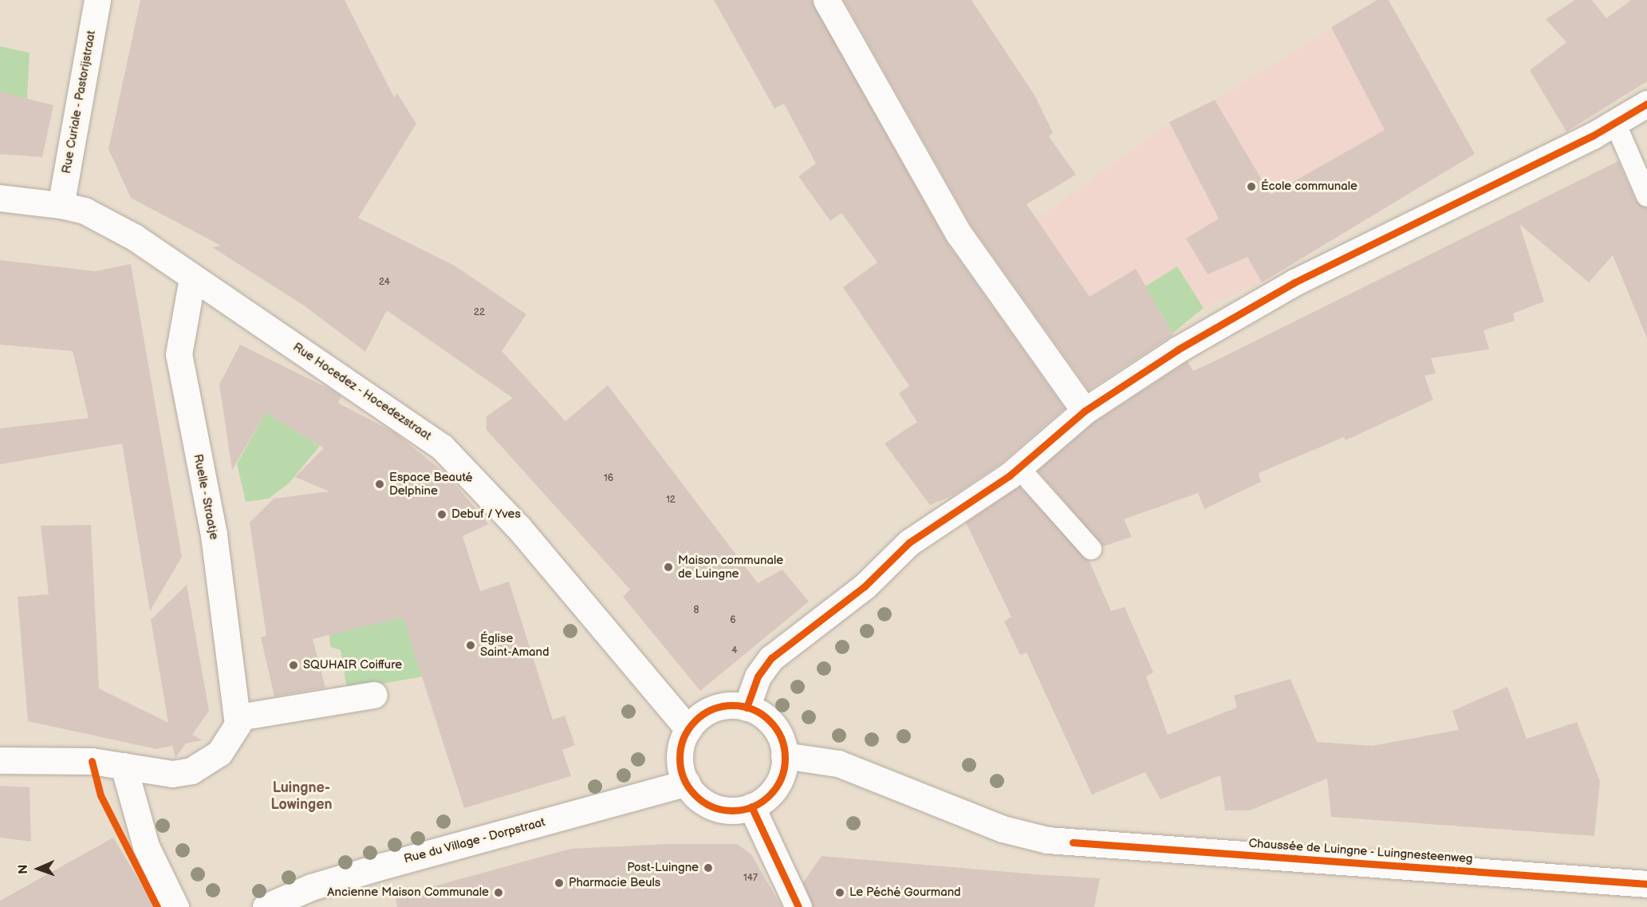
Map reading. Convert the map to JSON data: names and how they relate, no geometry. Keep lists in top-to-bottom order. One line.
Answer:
{"streets":{"street":["Rue Curiale - Pastorijstraat","Rue Hocedez - Hocedezstraat","Ruelle - Straatje","Rue du Village - Dorpstraat","Chaussée de Luingne - Luingnesteenweg"]},"crossings":[["Rue Curiale - Pastorijstraat","Rue Hocedez - Hocedezstraat"],["Rue Hocedez - Hocedezstraat","Ruelle - Straatje"],["Rue Hocedez - Hocedezstraat","Rue du Village - Dorpstraat"],["Rue Hocedez - Hocedezstraat","Chaussée de Luingne - Luingnesteenweg"],["Rue du Village - Dorpstraat","Chaussée de Luingne - Luingnesteenweg"]],"districts":["Luingne- Lowingen"],"places":["École communale","Espace Beauté Delphine","Debuf / Yves","Maison communale de Luingne","Église Saint-Amand","SQUHAIR Coiffure","Post-Luingne","Pharmacie Beuls","Ancienne Maison Communale","Le Péché Gourmand"],"house_numbers":["24","22","16","12","8","6","4","147"],"north":"left"}
